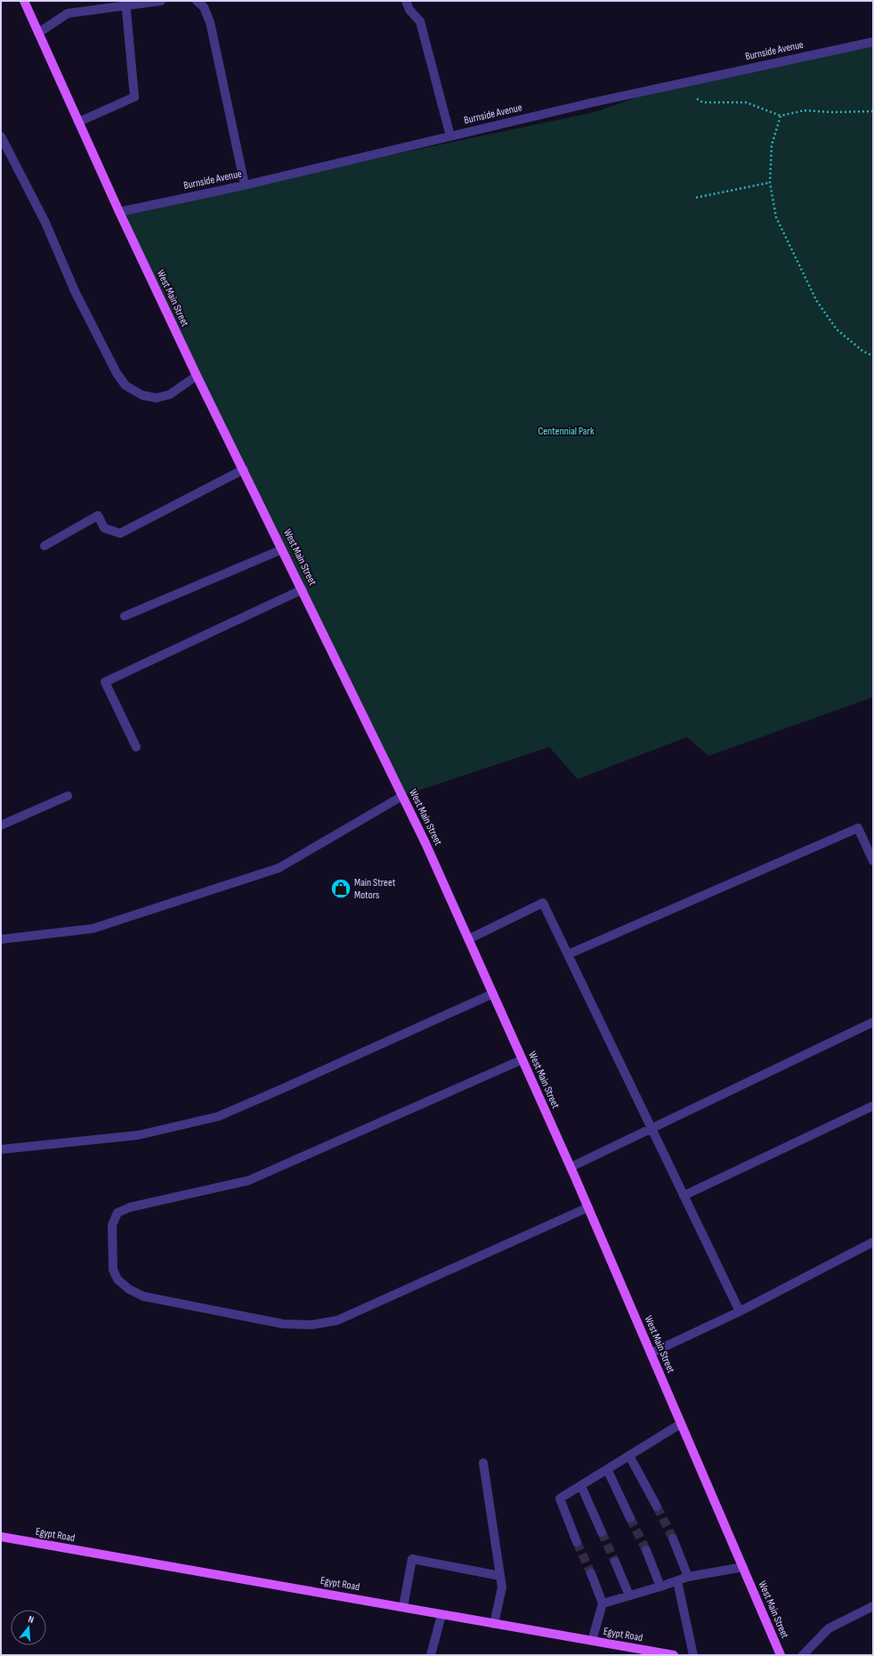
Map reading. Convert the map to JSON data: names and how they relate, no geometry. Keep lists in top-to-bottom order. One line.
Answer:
{"streets":{"main road":["West Main Street","Egypt Road"],"street":["Burnside Avenue"]},"crossings":[["Burnside Avenue","West Main Street"]],"parks":["Centennial Park"],"places":{"shop":["Main Street Motors"]},"north":"top"}
